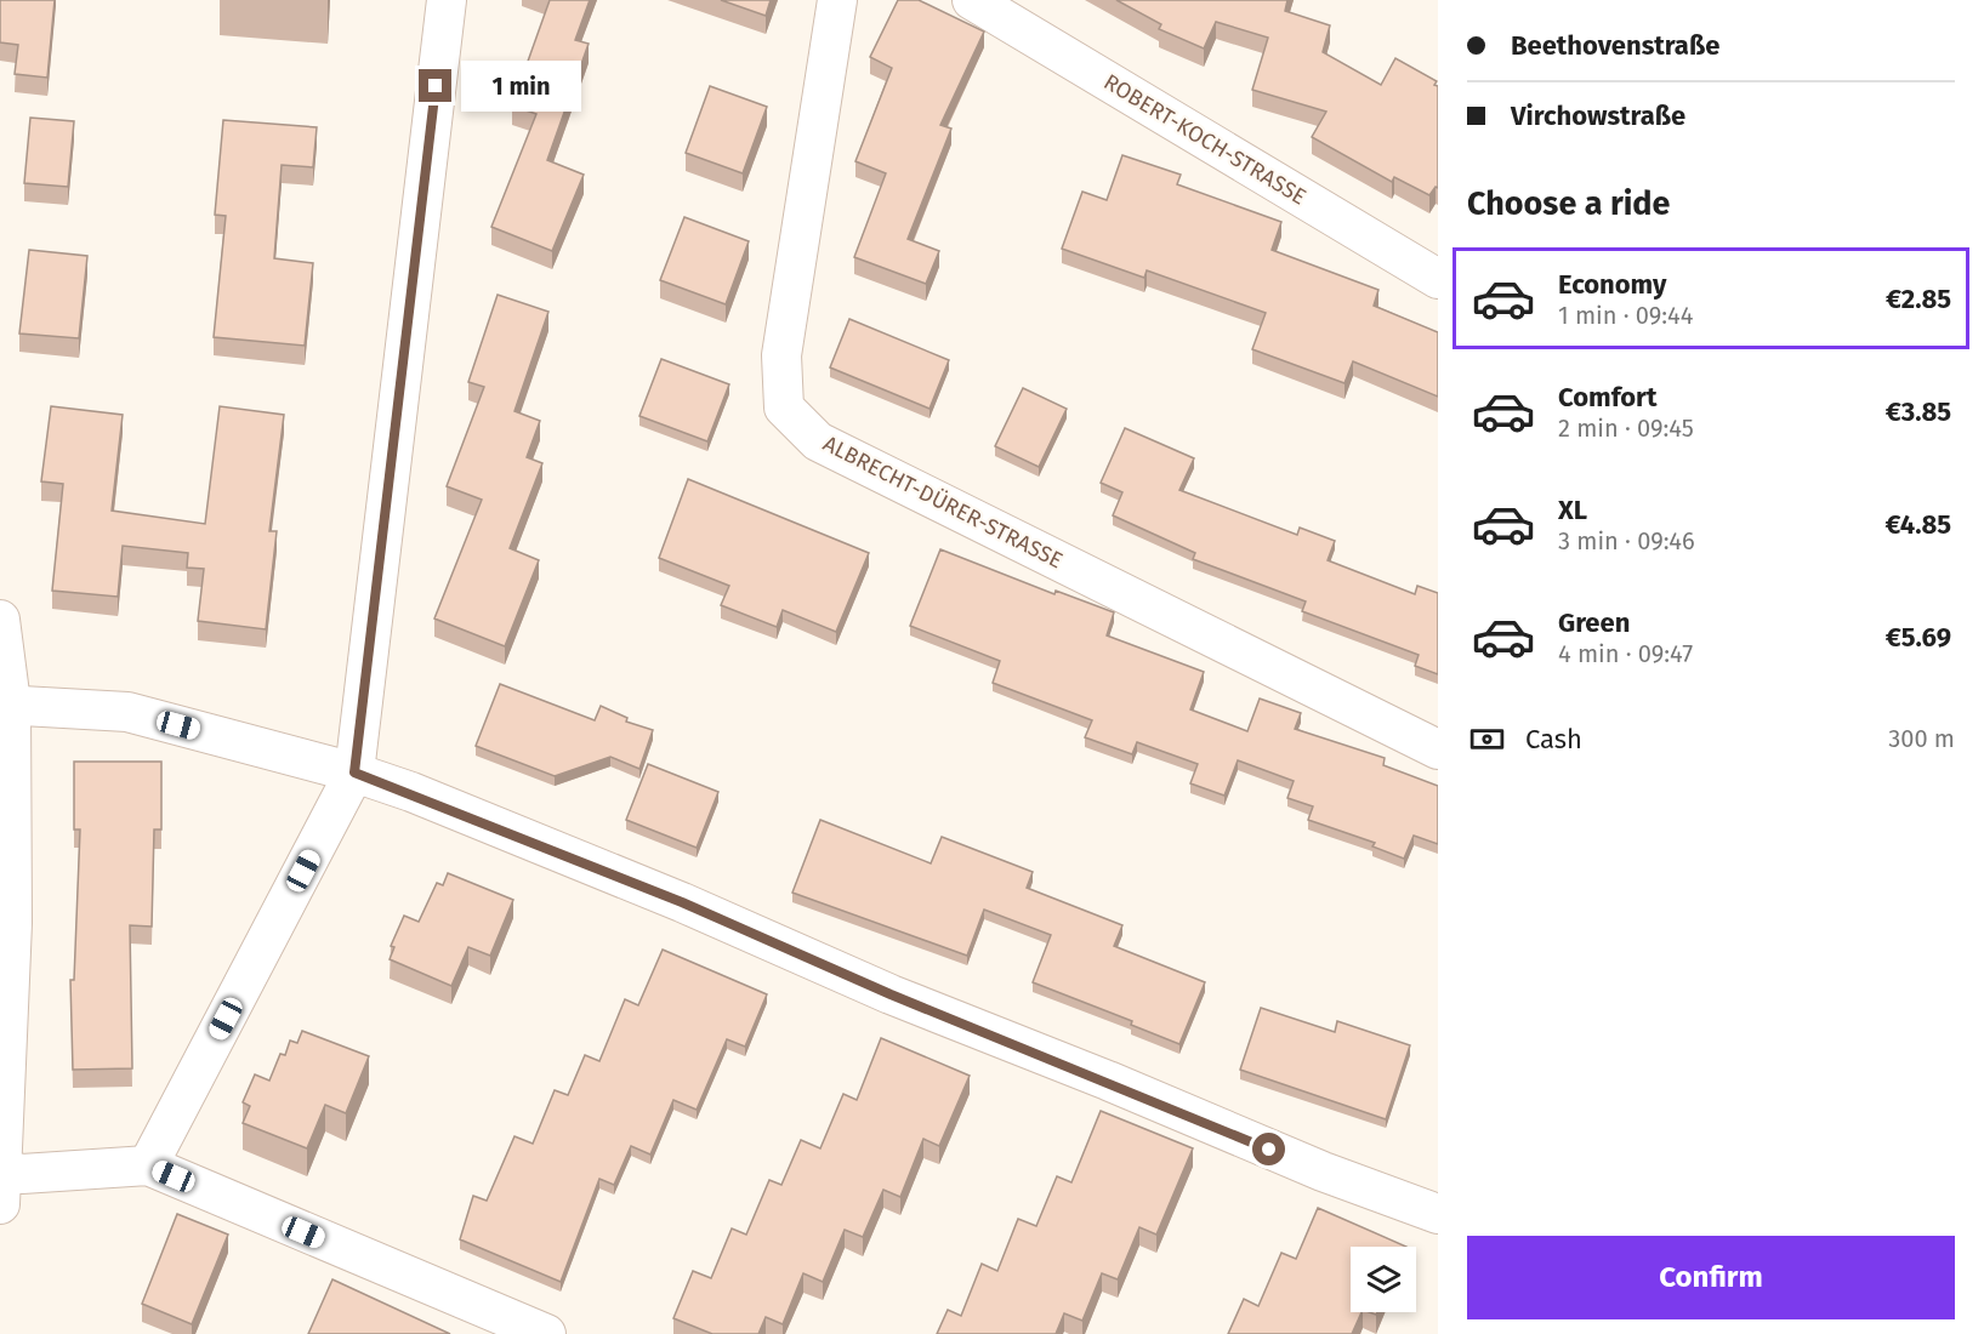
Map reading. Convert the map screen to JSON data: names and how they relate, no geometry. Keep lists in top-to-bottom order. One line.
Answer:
{"streets":{"street":["ROBERT-KOCH-STRASSE","ALBRECHT-DÜRER-STRASSE"]},"page":{"banner":["Beethovenstraße","Virchowstraße"],"bubble":"1 min","heading":"Choose a ride","list":[{"name":"Economy","note":"1 min · 09:44","value":"€2.85"},{"name":"Comfort","note":"2 min · 09:45","value":"€3.85"},{"name":"XL","note":"3 min · 09:46","value":"€4.85"},{"name":"Green","note":"4 min · 09:47","value":"€5.69"}],"pay":["Cash","300 m"],"buttons":"Confirm"}}
